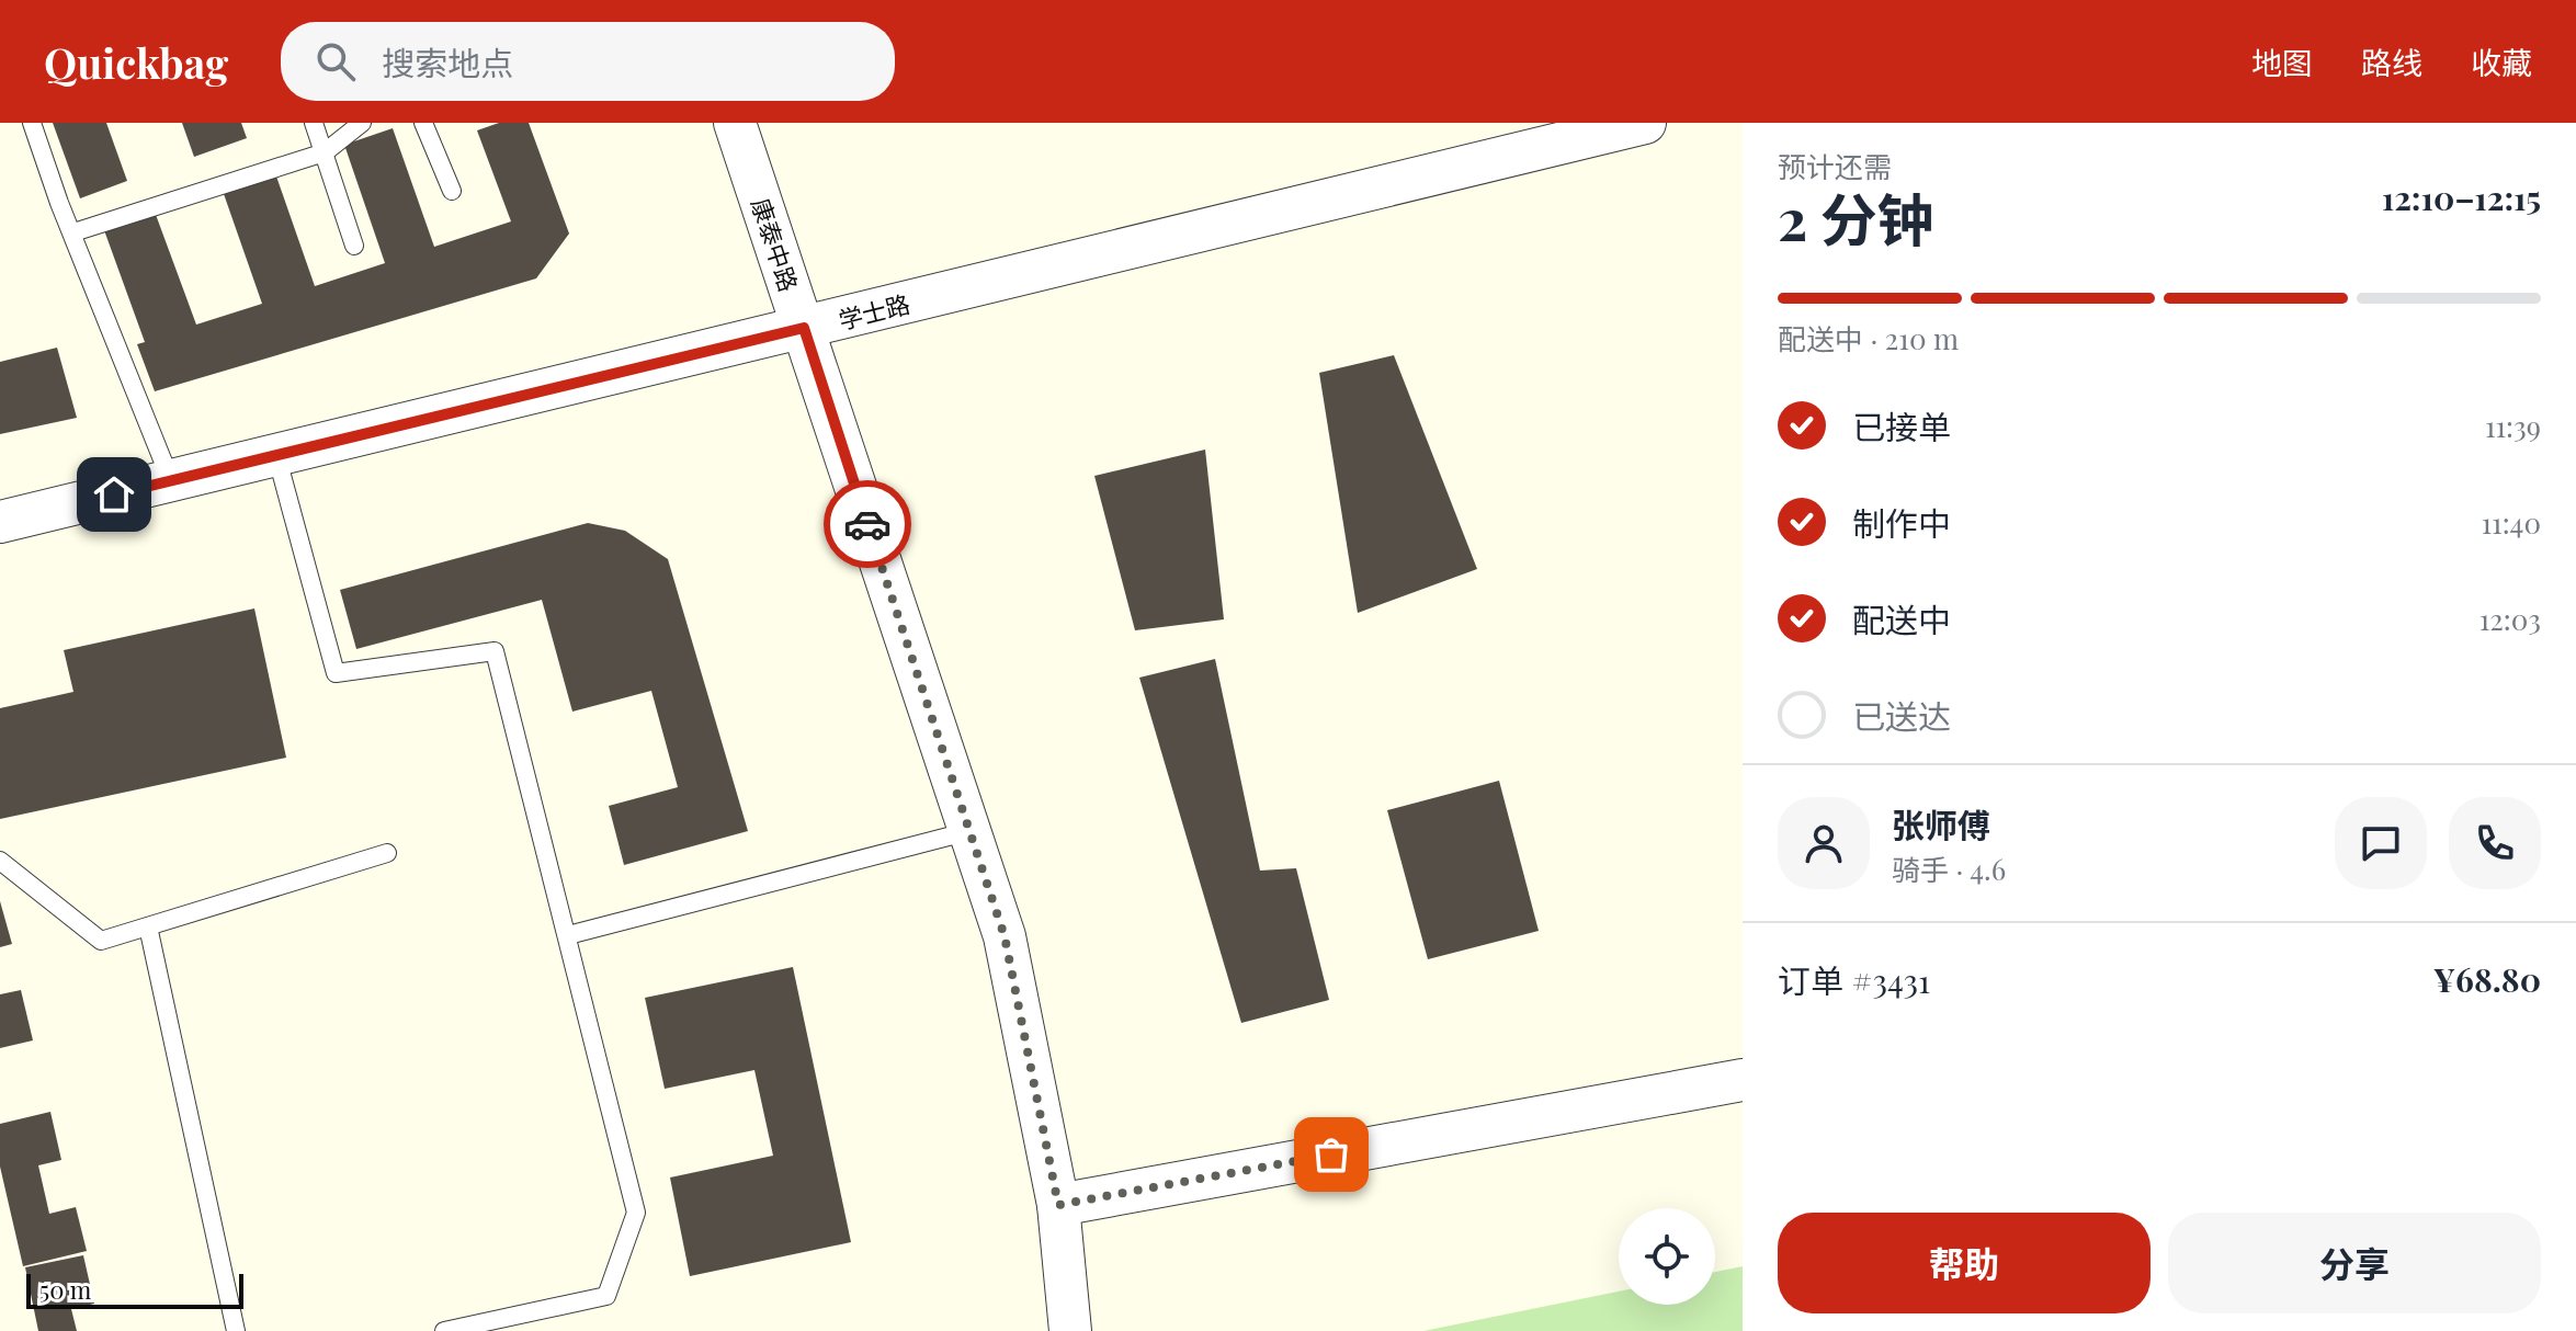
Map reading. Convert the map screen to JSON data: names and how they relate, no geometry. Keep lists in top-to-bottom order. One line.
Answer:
{"streets":{"street":["康泰中路","学士路"]},"crossings":[["康泰中路","学士路"]],"scale_bar":"50 m","page":{"header":"Quickbag","search":"搜索地点","nav":["地图","路线","收藏"],"heading":["2 分钟","预计还需","12:10–12:15"],"panel":["张师傅","骑手 · 4.6","订单 #3431","¥68.80"],"bar":"配送中 · 210 m","list":[["已接单","11:39"],["制作中","11:40"],["配送中","12:03"],"已送达"],"buttons":["帮助","分享"],"scale":"50 m"}}
